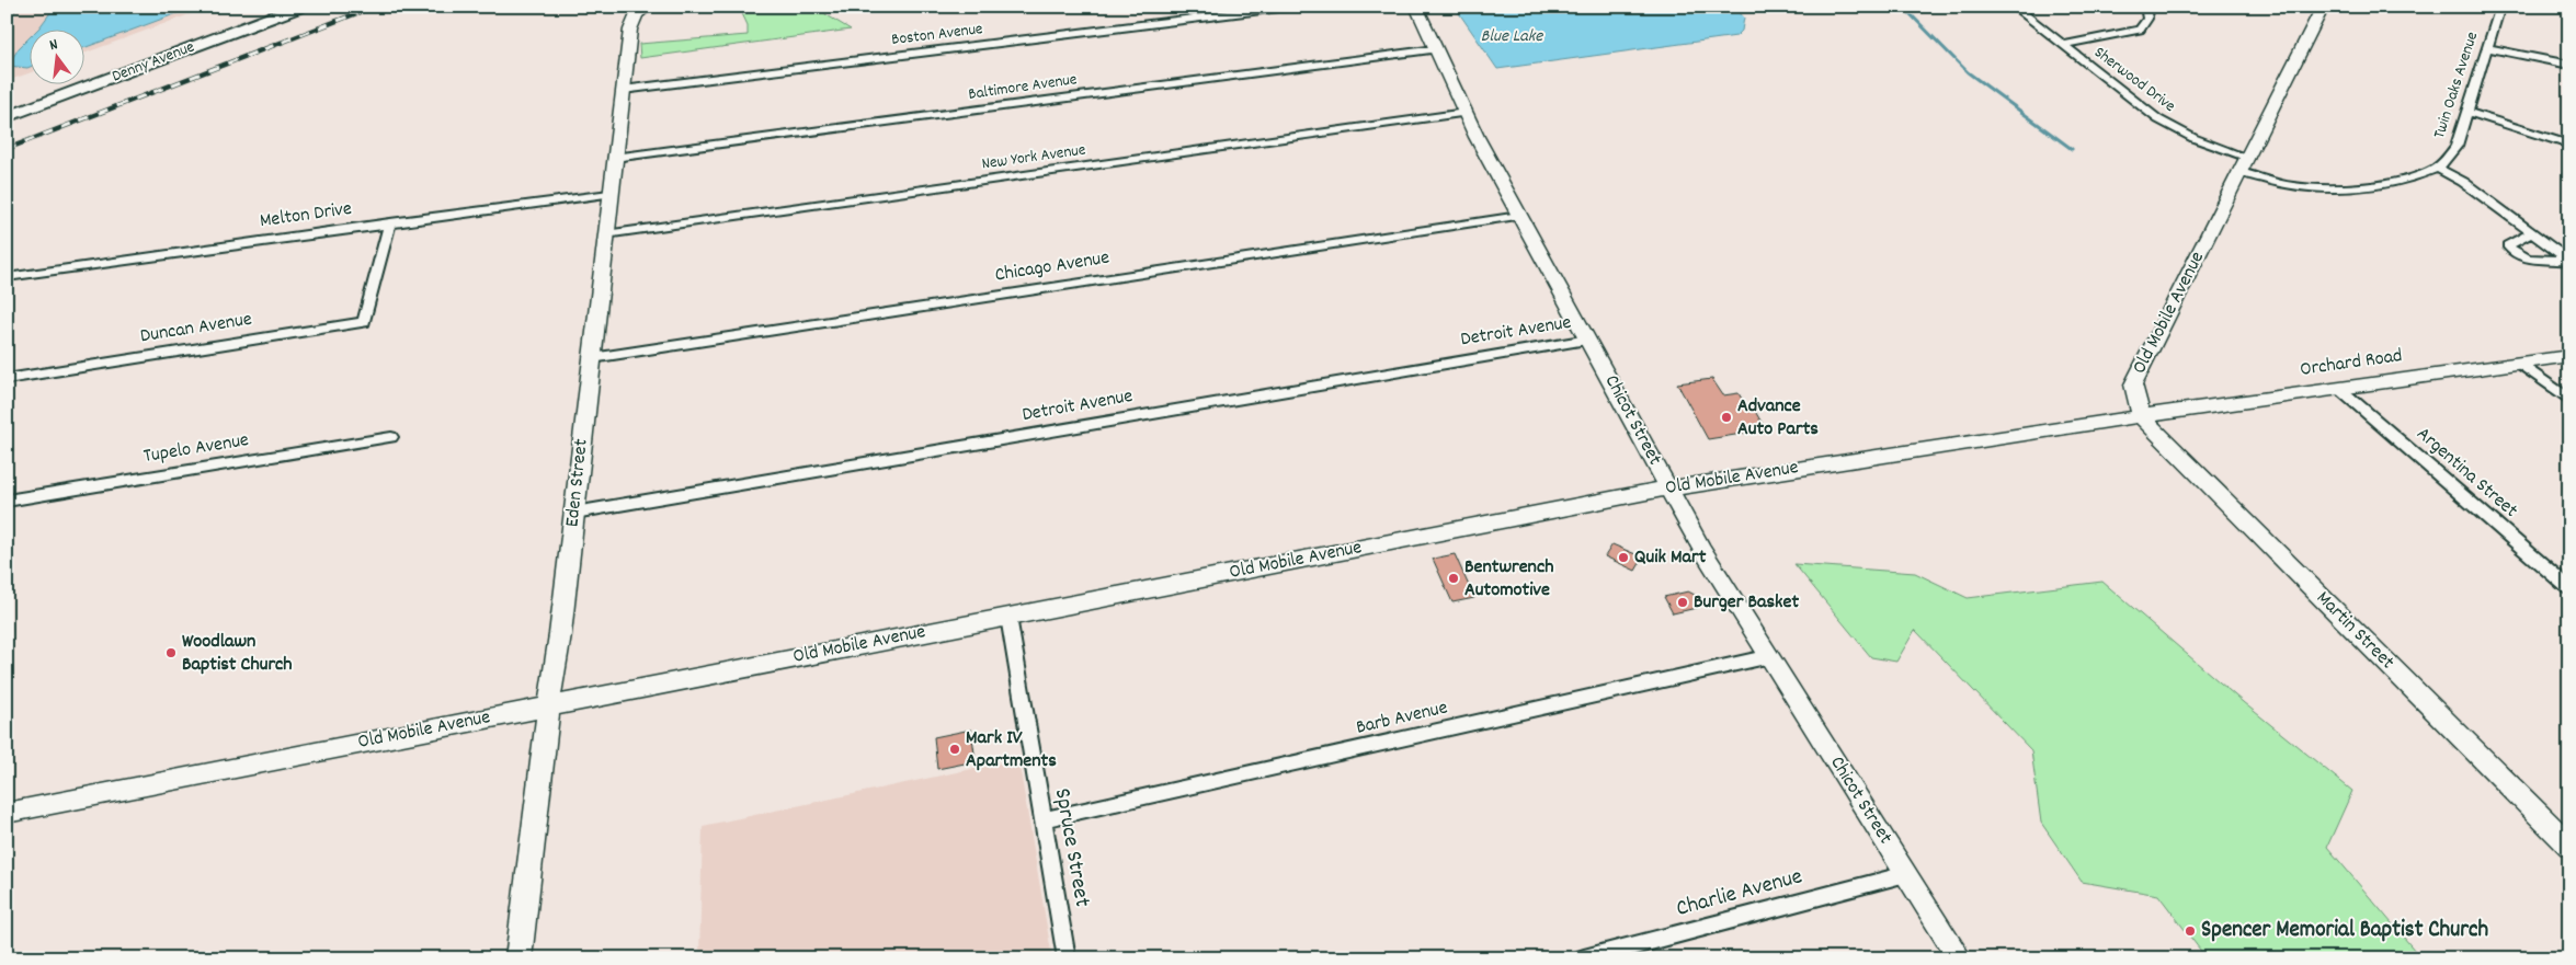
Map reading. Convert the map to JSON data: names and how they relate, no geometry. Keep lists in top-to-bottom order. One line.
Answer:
{"streets":{"main road":["Denny Avenue","Old Mobile Avenue","Orchard Road","Chicot Street","Eden Street","Martin Street"],"street":["Boston Avenue","Sherwood Drive","Twin Oaks Avenue","Baltimore Avenue","New York Avenue","Melton Drive","Chicago Avenue","Duncan Avenue","Detroit Avenue","Tupelo Avenue","Argentina Street","Barb Avenue","Spruce Street","Charlie Avenue"]},"crossings":[["Boston Avenue","Eden Street"],["Sherwood Drive","Old Mobile Avenue"],["Twin Oaks Avenue","Old Mobile Avenue"],["Baltimore Avenue","Chicot Street"],["Baltimore Avenue","Eden Street"],["New York Avenue","Chicot Street"],["New York Avenue","Eden Street"],["Melton Drive","Duncan Avenue"],["Melton Drive","Eden Street"],["Chicago Avenue","Chicot Street"],["Chicago Avenue","Eden Street"],["Old Mobile Avenue","Orchard Road"],["Old Mobile Avenue","Chicot Street"],["Old Mobile Avenue","Eden Street"],["Old Mobile Avenue","Martin Street"],["Old Mobile Avenue","Spruce Street"],["Detroit Avenue","Chicot Street"],["Detroit Avenue","Eden Street"],["Orchard Road","Argentina Street"],["Orchard Road","Martin Street"],["Chicot Street","Barb Avenue"],["Chicot Street","Charlie Avenue"],["Barb Avenue","Spruce Street"]],"water":["Blue Lake"],"places":["Advance Auto Parts","Quik Mart","Bentwrench Automotive","Burger Basket","Woodlawn Baptist Church","Mark IV Apartments","Spencer Memorial Baptist Church"],"north":"top"}
